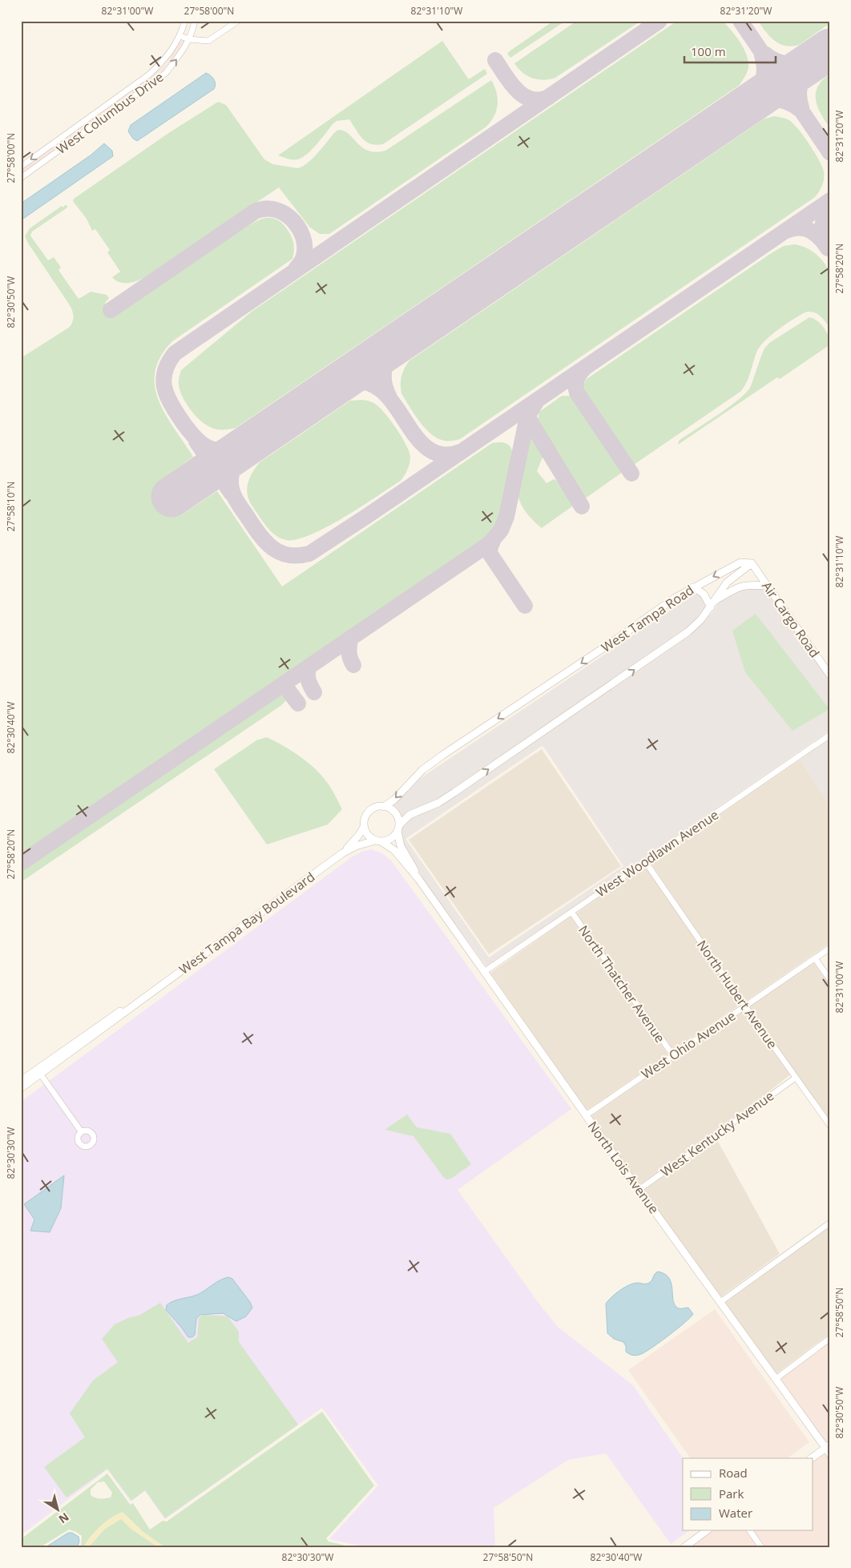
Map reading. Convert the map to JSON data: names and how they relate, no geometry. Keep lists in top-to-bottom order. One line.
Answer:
{"streets":{"street":["West Columbus Drive","West Tampa Road","Air Cargo Road","West Woodlawn Avenue","West Tampa Bay Boulevard","North Thatcher Avenue","North Hubert Avenue","West Ohio Avenue","West Kentucky Avenue","North Lois Avenue"]},"crossings":[["West Tampa Road","Air Cargo Road"],["West Tampa Road","West Tampa Bay Boulevard"],["West Tampa Road","North Lois Avenue"],["West Woodlawn Avenue","North Thatcher Avenue"],["West Woodlawn Avenue","North Hubert Avenue"],["West Woodlawn Avenue","North Lois Avenue"],["West Tampa Bay Boulevard","North Lois Avenue"],["North Thatcher Avenue","West Ohio Avenue"],["North Hubert Avenue","West Ohio Avenue"],["North Hubert Avenue","West Kentucky Avenue"],["West Ohio Avenue","North Lois Avenue"],["West Kentucky Avenue","North Lois Avenue"]],"legend":["Road","Park","Water"],"scale_bar":"100 m","north":"bottom right","coordinates":["82°31'00\"W","27°58'00\"N","82°31'10\"W","82°31'20\"W","27°58'20\"N","82°30'50\"W","27°58'10\"N","82°30'40\"W","82°30'30\"W","27°58'50\"N"]}
